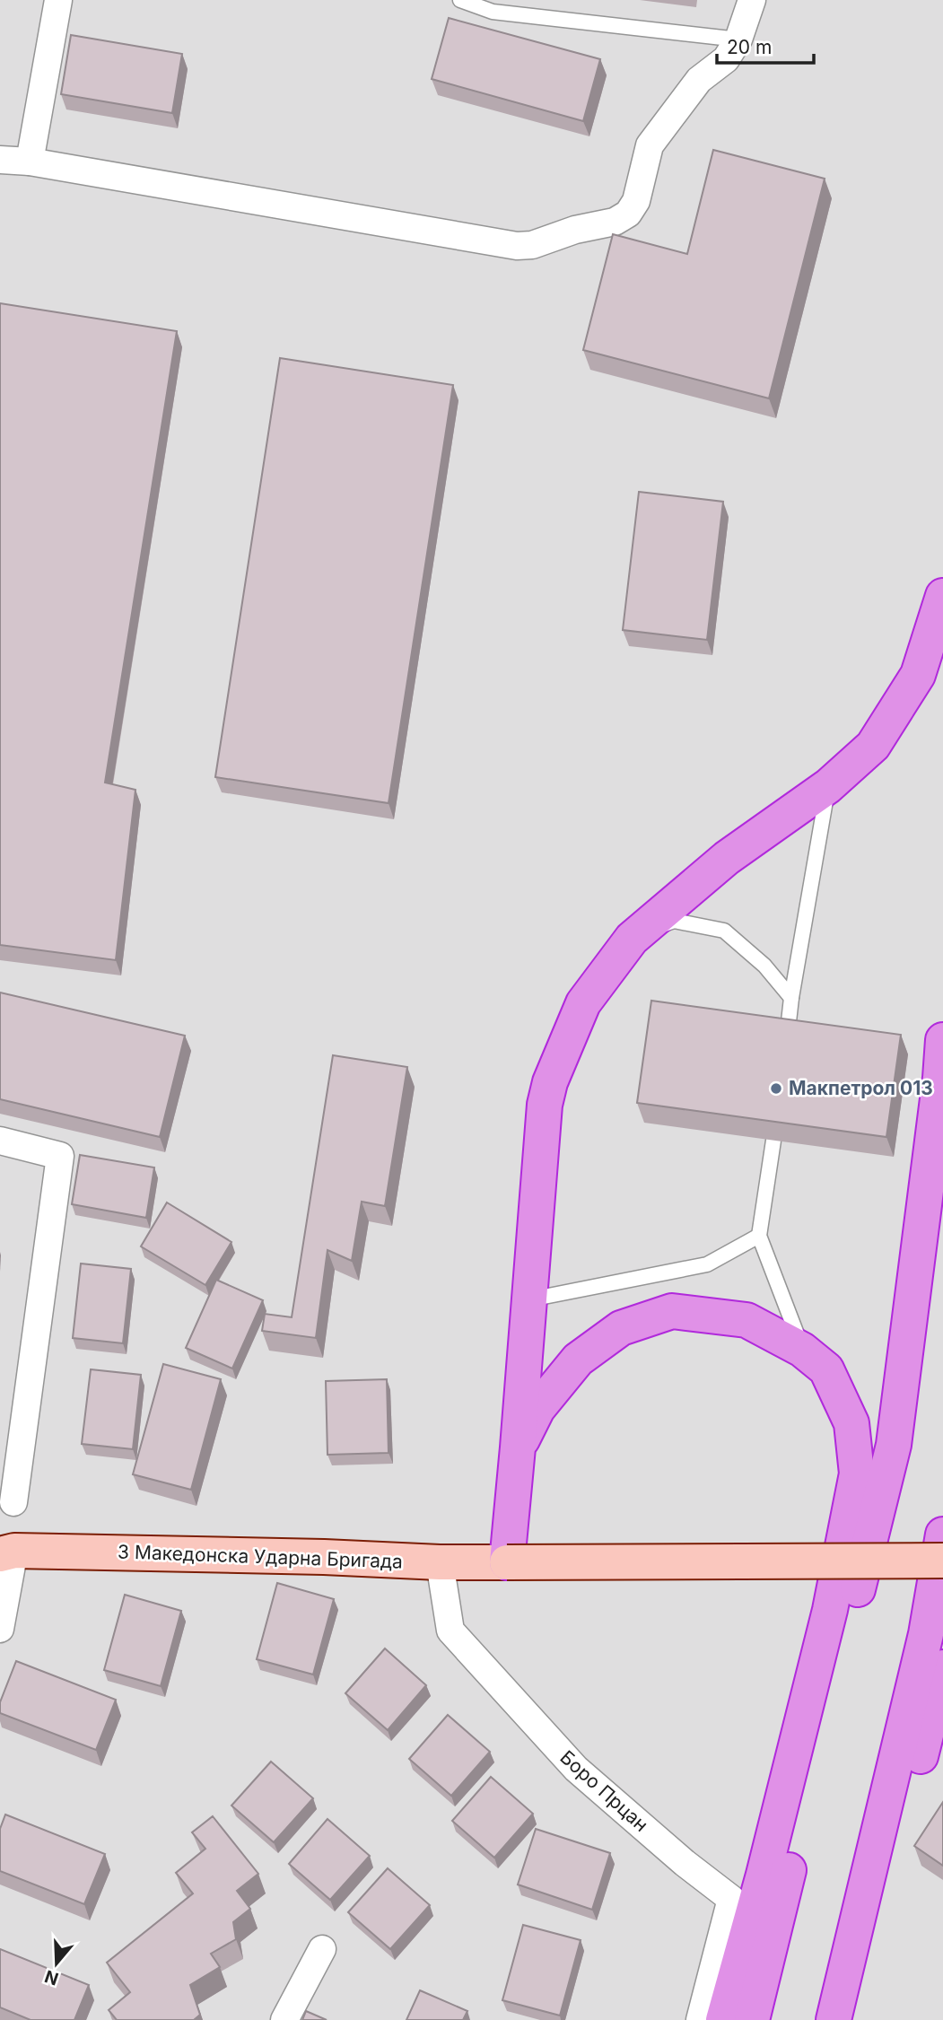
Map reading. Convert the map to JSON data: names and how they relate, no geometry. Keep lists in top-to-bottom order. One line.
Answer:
{"streets":{"main road":["3 Македонска Ударна Бригада"],"street":["Боро Прцан"]},"crossings":[["3 Македонска Ударна Бригада","Боро Прцан"]],"places":["Макпетрол 013"],"scale_bar":"20 m","north":"bottom"}
